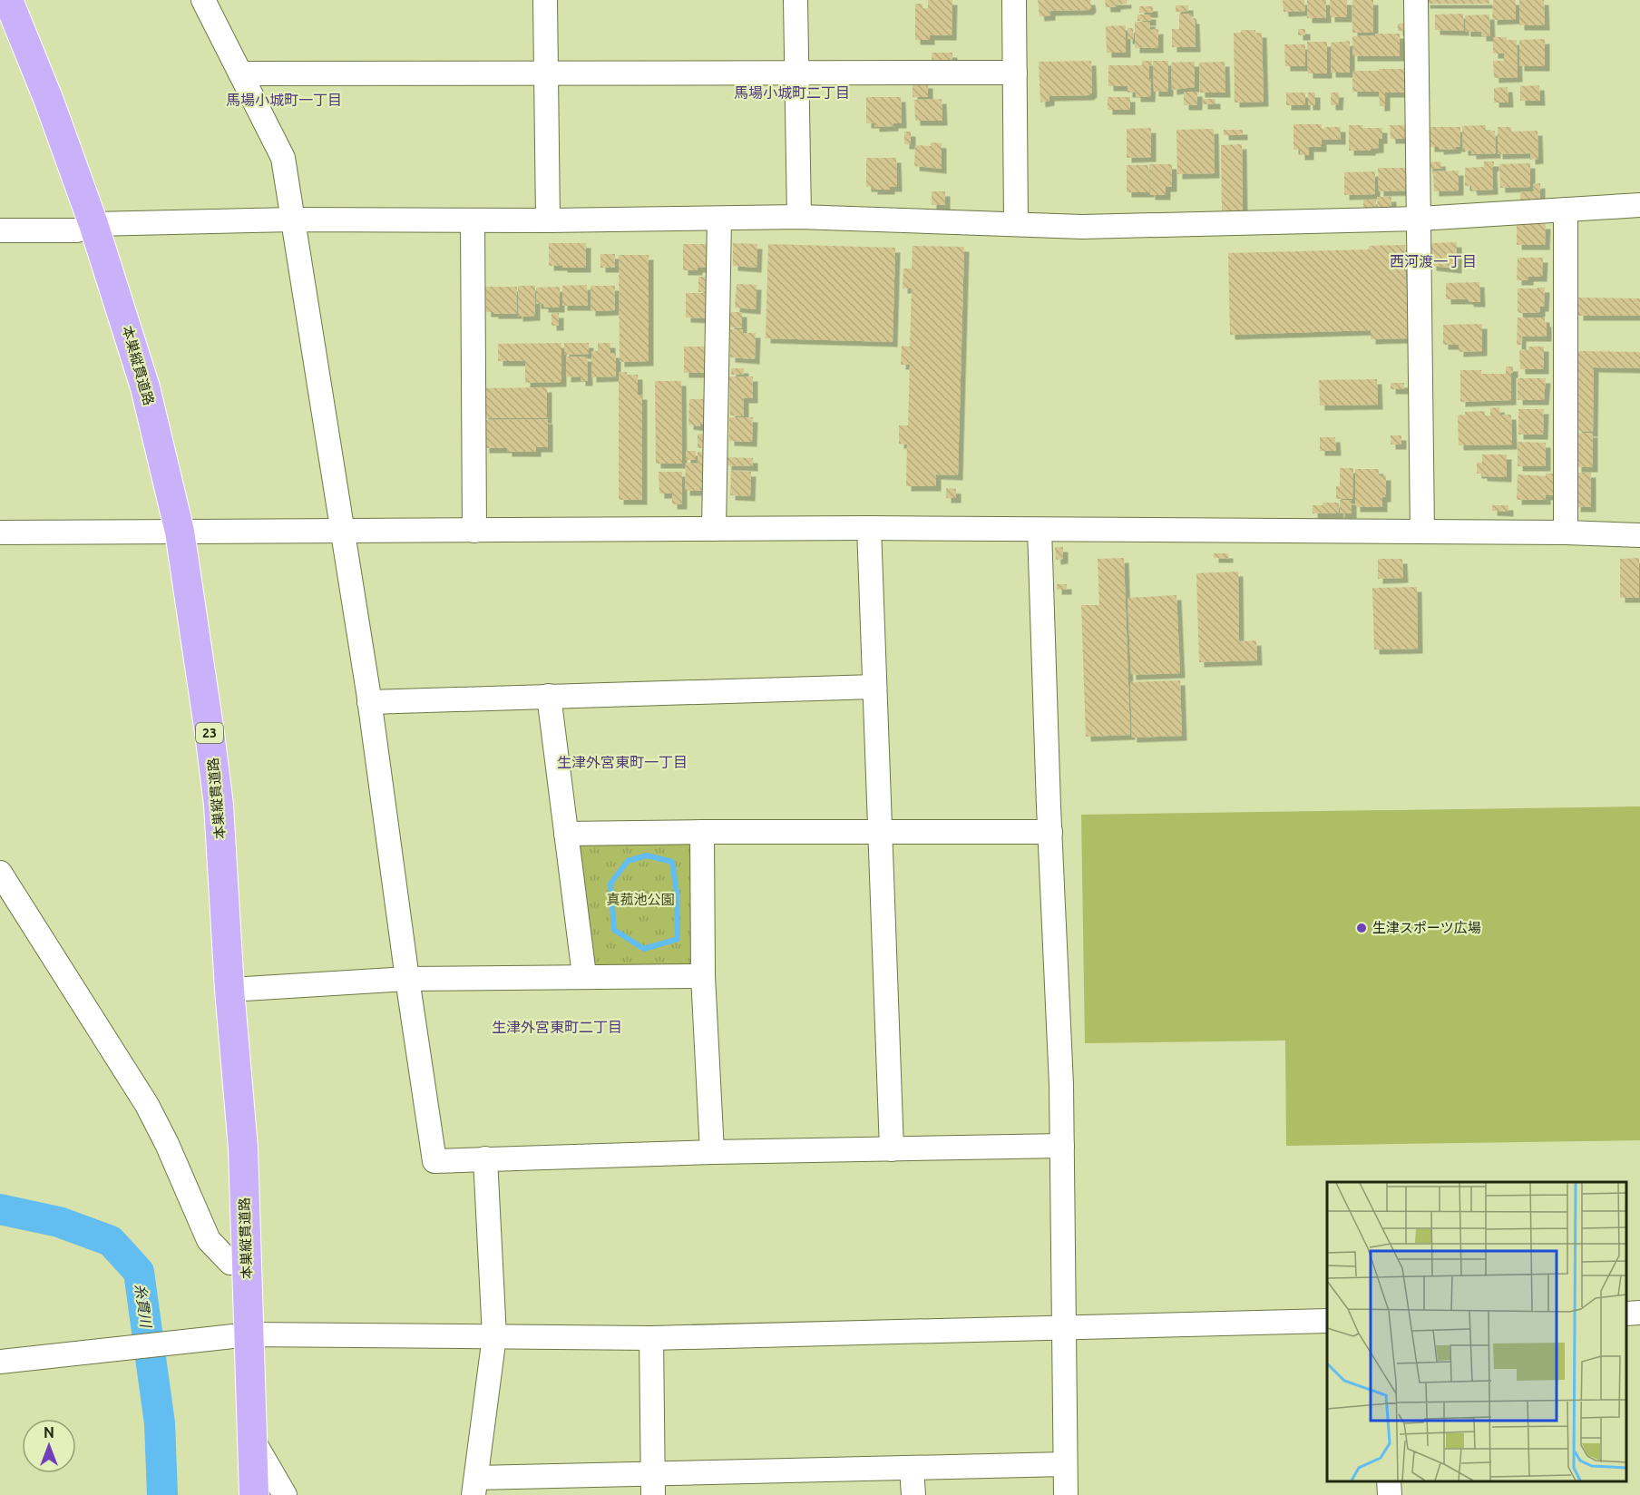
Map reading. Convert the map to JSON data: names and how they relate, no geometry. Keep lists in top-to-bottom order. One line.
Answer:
{"streets":{"main road":["本巣縦貫道路","23"]},"districts":["馬場小城町二丁目","馬場小城町一丁目","西河渡一丁目","生津外宮東町一丁目","生津外宮東町二丁目"],"water":["糸貫川"],"parks":["真菰池公園"],"places":["生津スポーツ広場"],"north":"top"}
